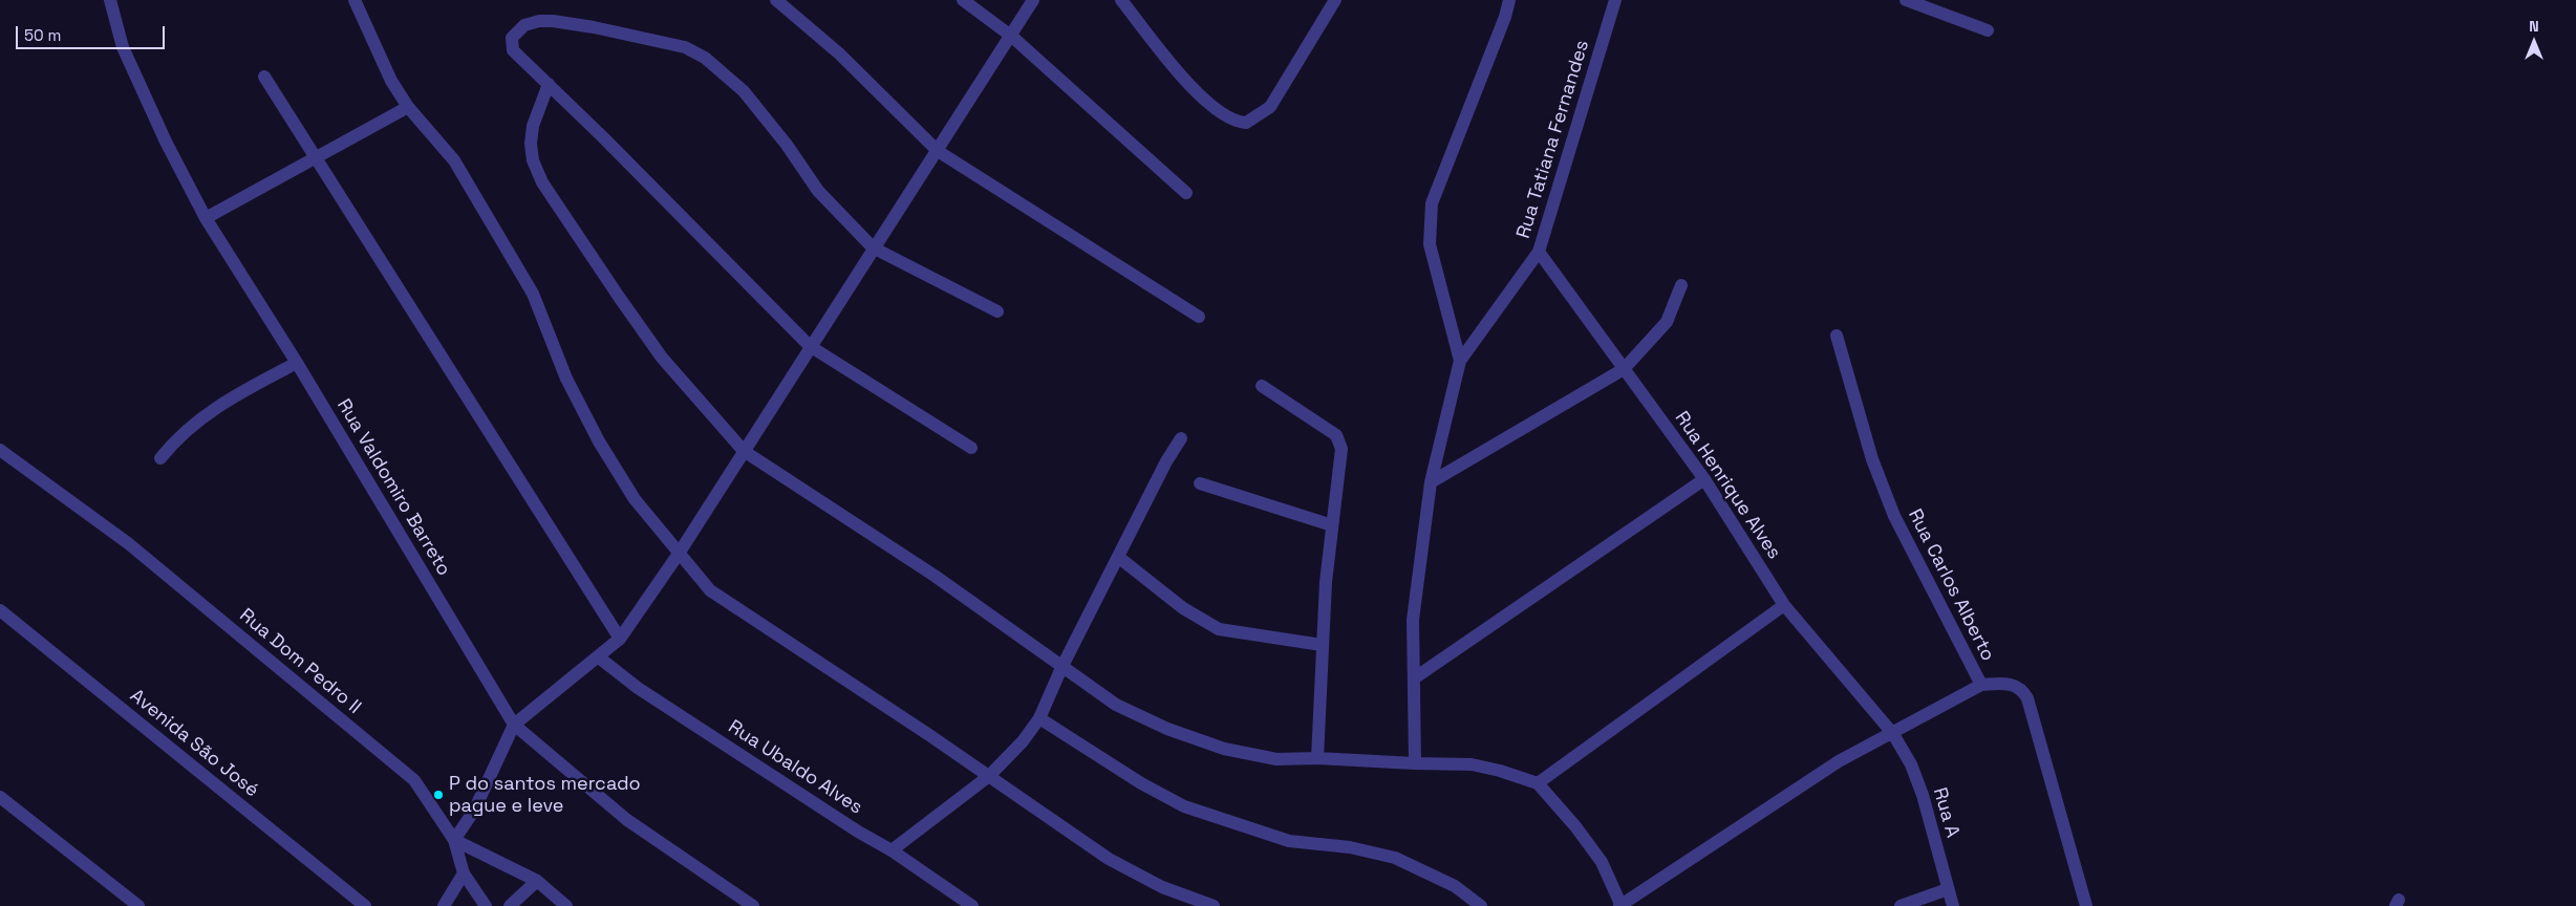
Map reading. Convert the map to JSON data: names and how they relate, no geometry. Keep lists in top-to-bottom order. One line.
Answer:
{"streets":{"street":["Rua Tatiana Fernandes","Rua Henrique Alves","Rua Valdomiro Barreto","Rua Carlos Alberto","Rua Dom Pedro II","Avenida São José","Rua Ubaldo Alves","Rua A"]},"crossings":[["Rua Tatiana Fernandes","Rua Henrique Alves"],["Rua Henrique Alves","Rua A"]],"places":["P do santos mercado pague e leve"],"scale_bar":"50 m","north":"top"}
